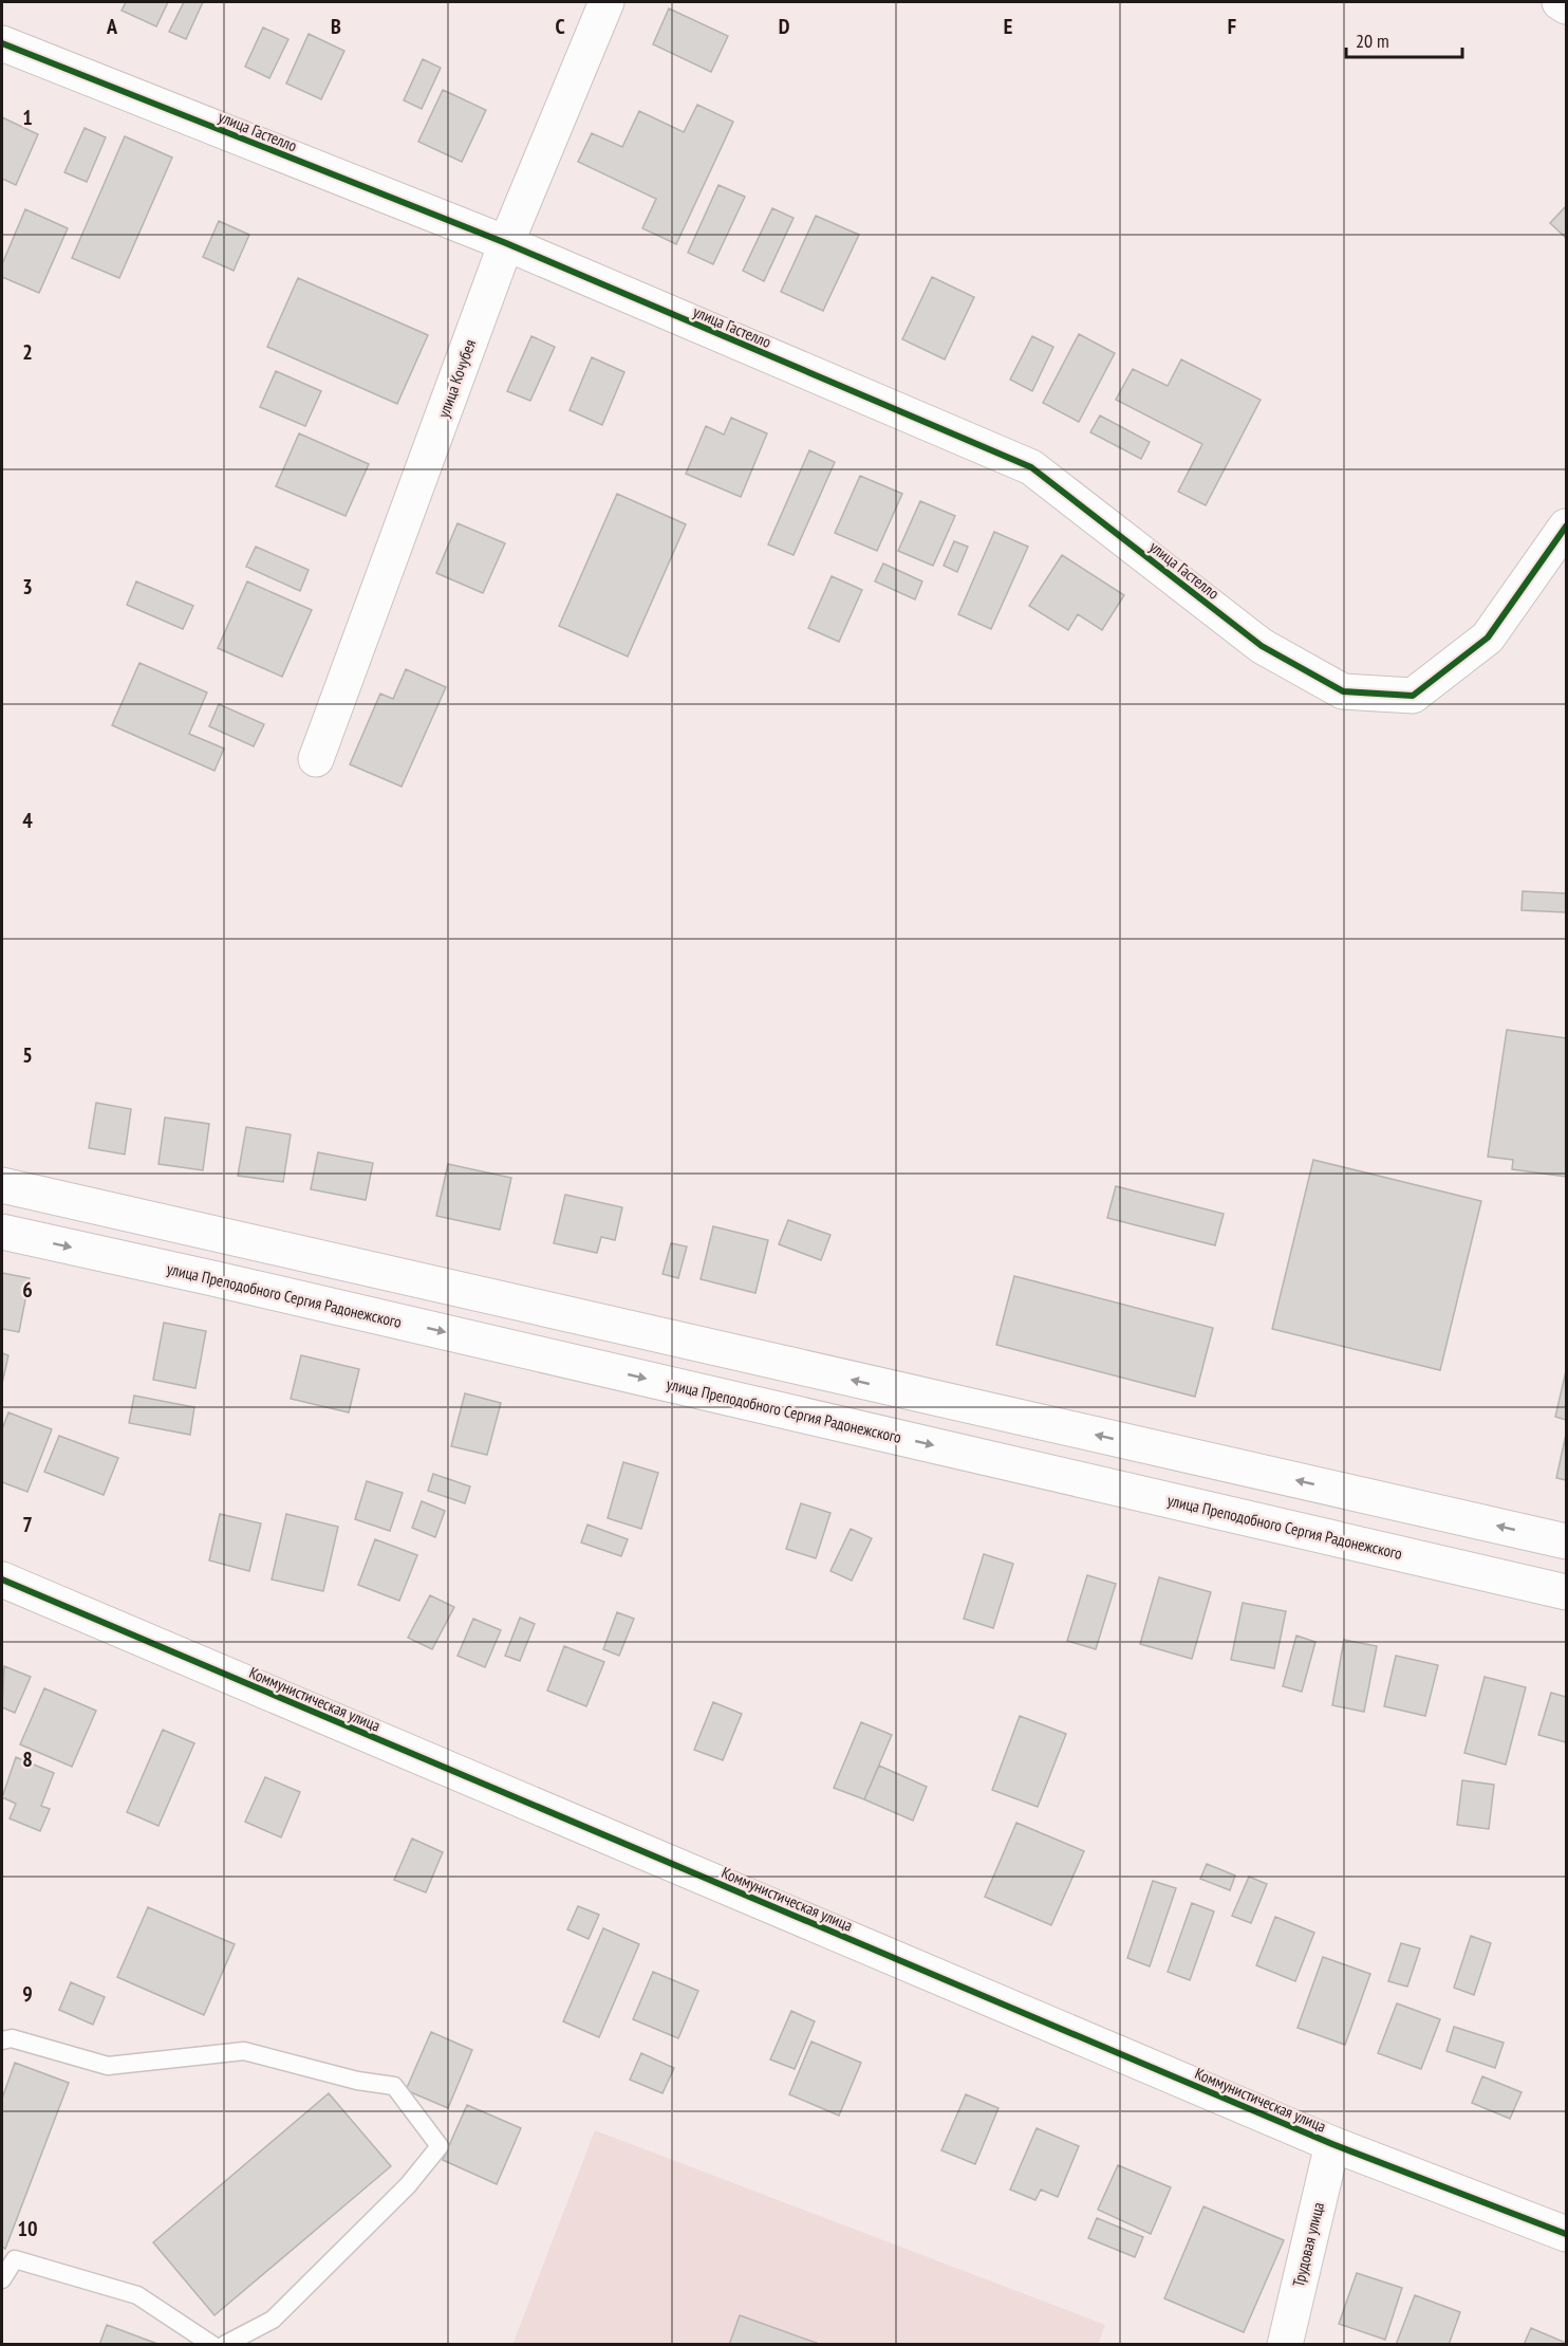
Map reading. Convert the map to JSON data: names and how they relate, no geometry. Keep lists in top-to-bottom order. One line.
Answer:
{"streets":{"street":["улица Гастелло","улица Кочубея","улица Преподобного Сергия Радонежского","Коммунистическая улица","Трудовая улица"]},"crossings":[["улица Гастелло","улица Кочубея"],["Коммунистическая улица","Трудовая улица"]],"scale_bar":"20 m","grid":{"columns":["A","B","C","D","E","F"],"rows":["1","2","3","4","5","6","7","8","9","10"]}}
